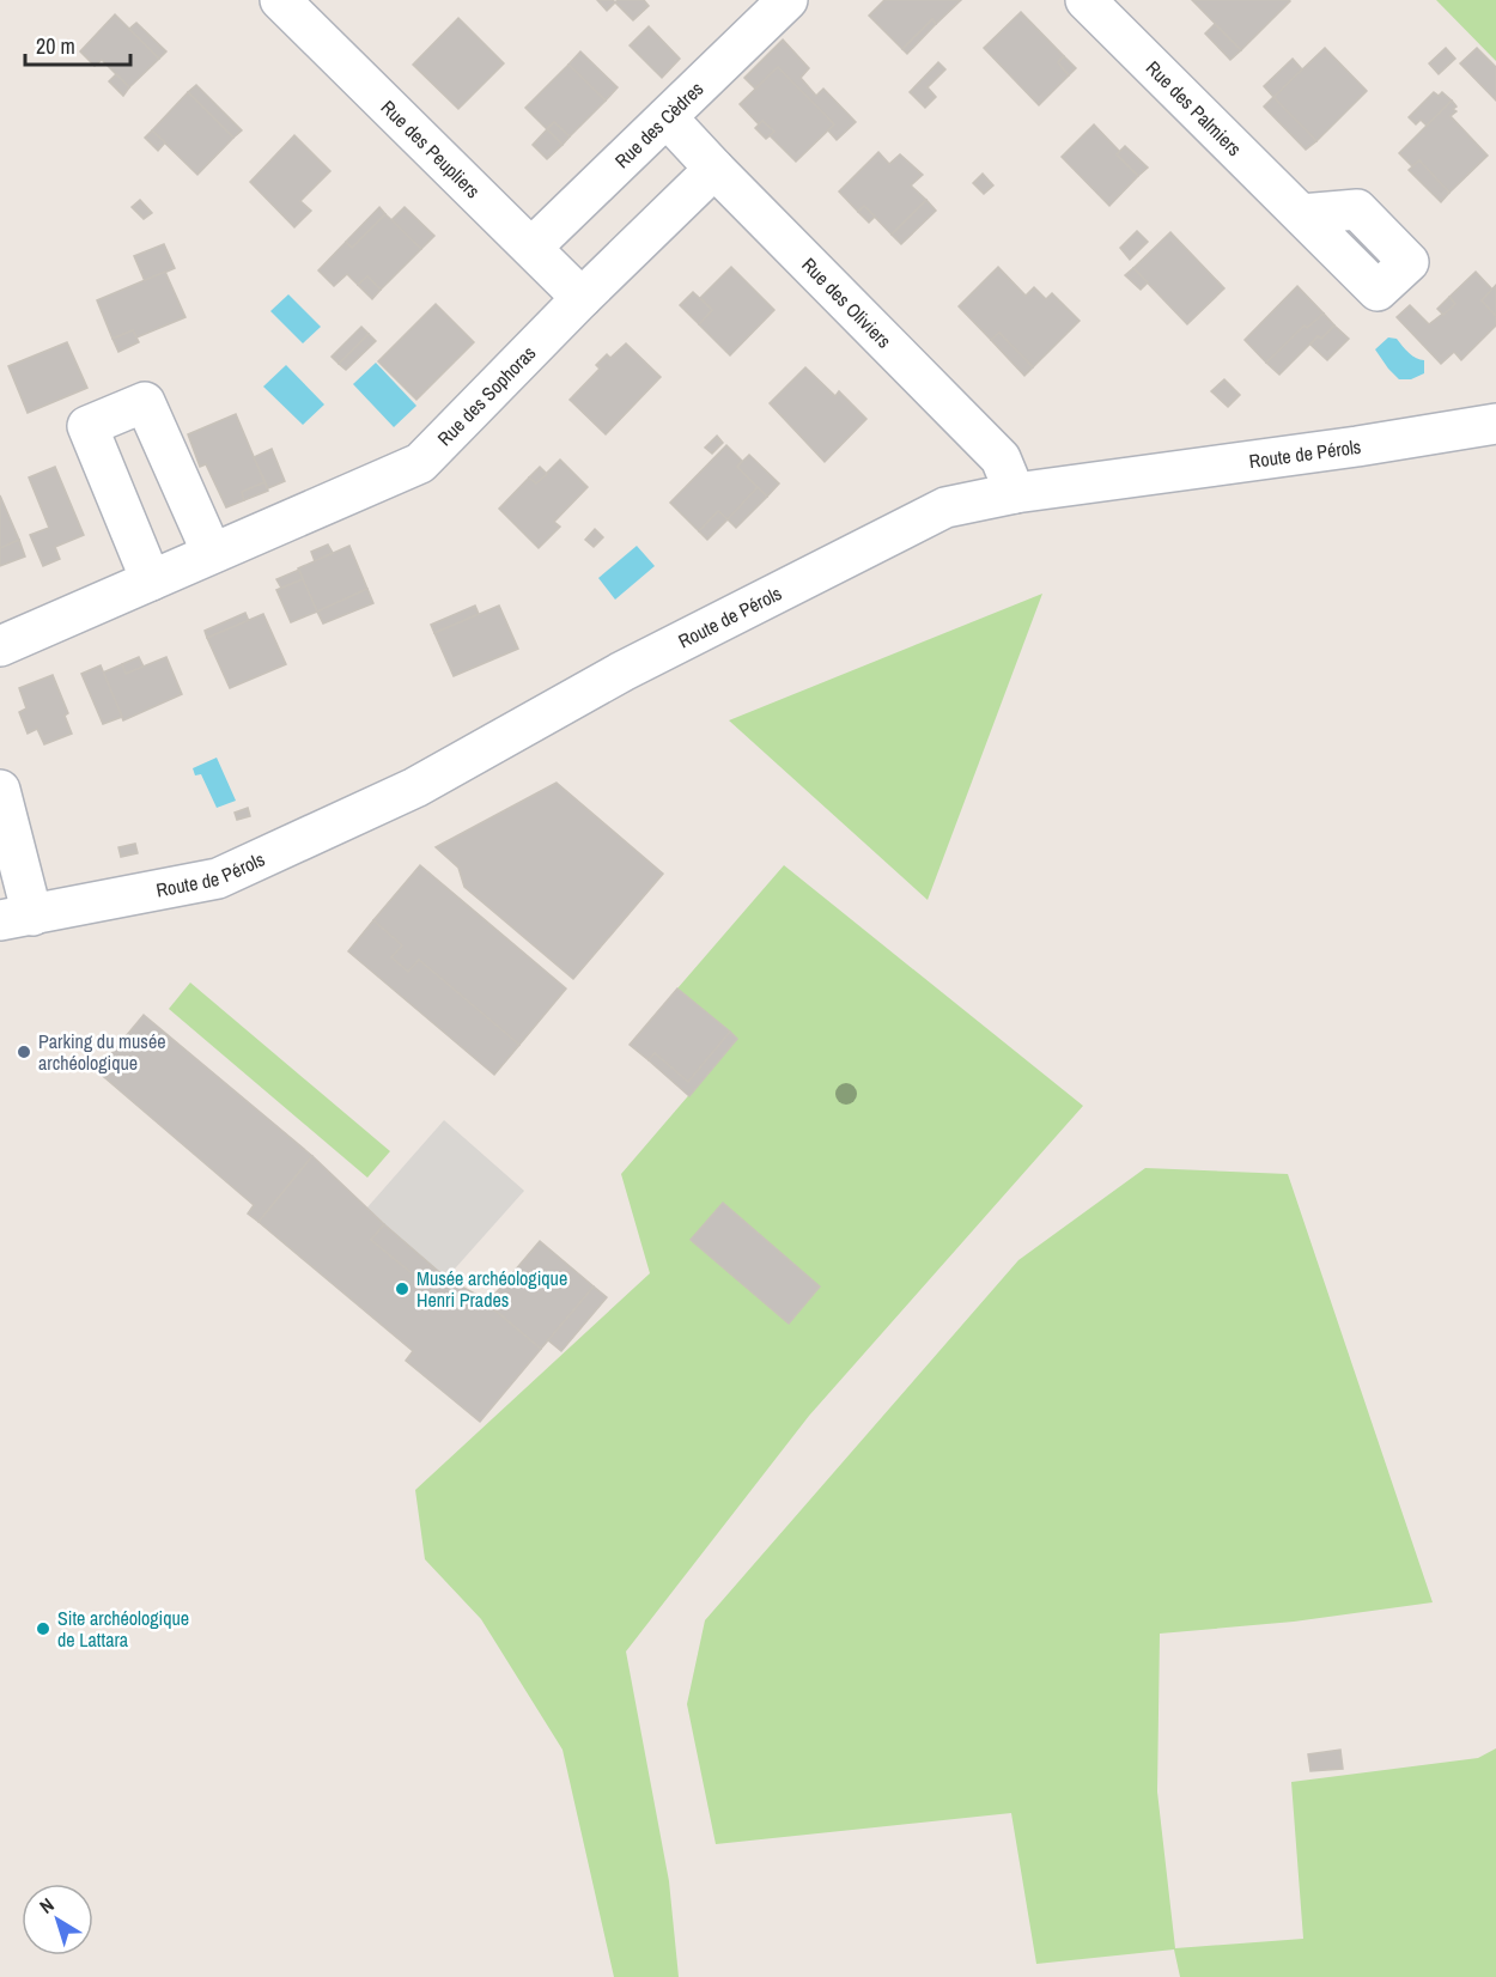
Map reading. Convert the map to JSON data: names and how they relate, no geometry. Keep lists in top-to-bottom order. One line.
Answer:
{"streets":{"street":["Rue des Palmiers","Rue des Cèdres","Rue des Peupliers","Rue des Oliviers","Rue des Sophoras","Route de Pérols"]},"crossings":[["Rue des Cèdres","Rue des Peupliers"],["Rue des Cèdres","Rue des Oliviers"],["Rue des Peupliers","Rue des Sophoras"],["Rue des Oliviers","Rue des Sophoras"],["Rue des Oliviers","Route de Pérols"]],"places":["Parking du musée archéologique","Musée archéologique Henri Prades","Site archéologique de Lattara"],"scale_bar":"20 m","north":"top left"}
